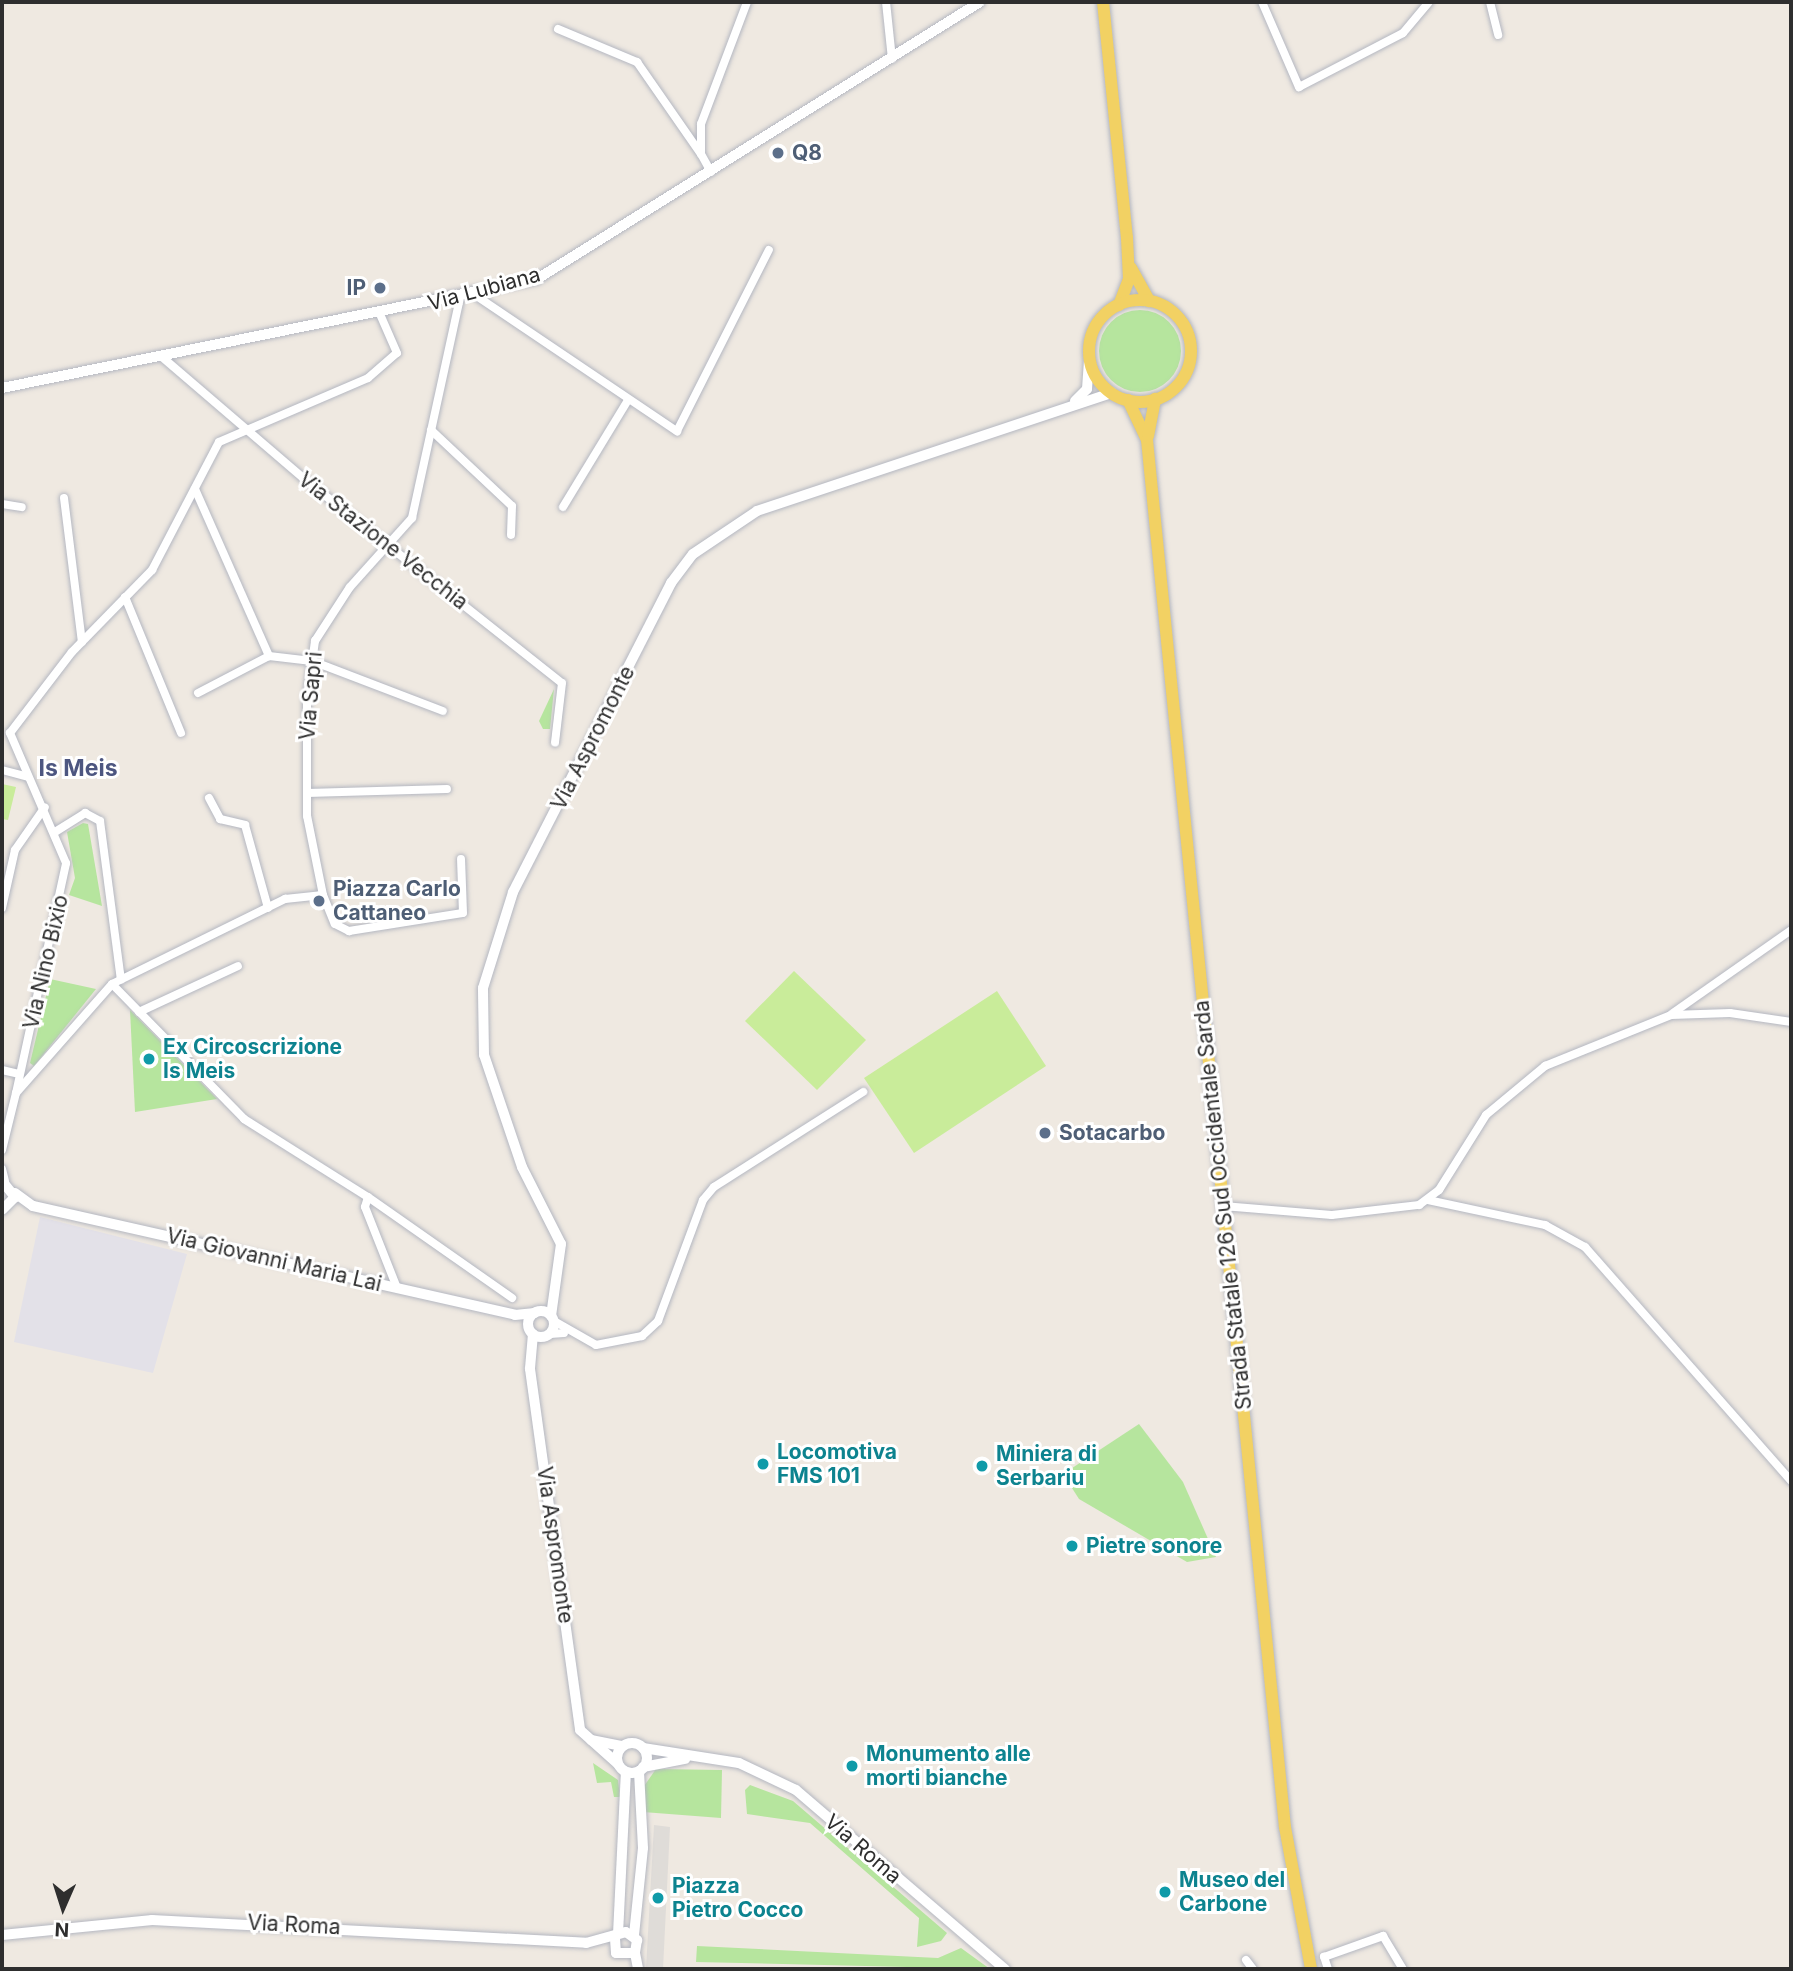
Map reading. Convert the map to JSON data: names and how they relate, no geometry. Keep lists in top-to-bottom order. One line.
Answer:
{"streets":{"main road":["Via Aspromonte","Strada Statale 126 Sud Occidentale Sarda","Via Roma"],"street":["Via Lubiana","Via Stazione Vecchia","Via Sapri","Via Nino Bixio","Via Giovanni Maria Lai"]},"crossings":[["Via Lubiana","Via Stazione Vecchia"],["Via Lubiana","Via Sapri"],["Via Stazione Vecchia","Via Sapri"],["Via Aspromonte","Via Giovanni Maria Lai"]],"districts":["Is Meis"],"places":["Q8","IP","Piazza Carlo Cattaneo","Ex Circoscrizione Is Meis","Sotacarbo","Locomotiva FMS 101","Miniera di Serbariu","Pietre sonore","Monumento alle morti bianche","Museo del Carbone","Piazza Pietro Cocco"],"north":"bottom"}
